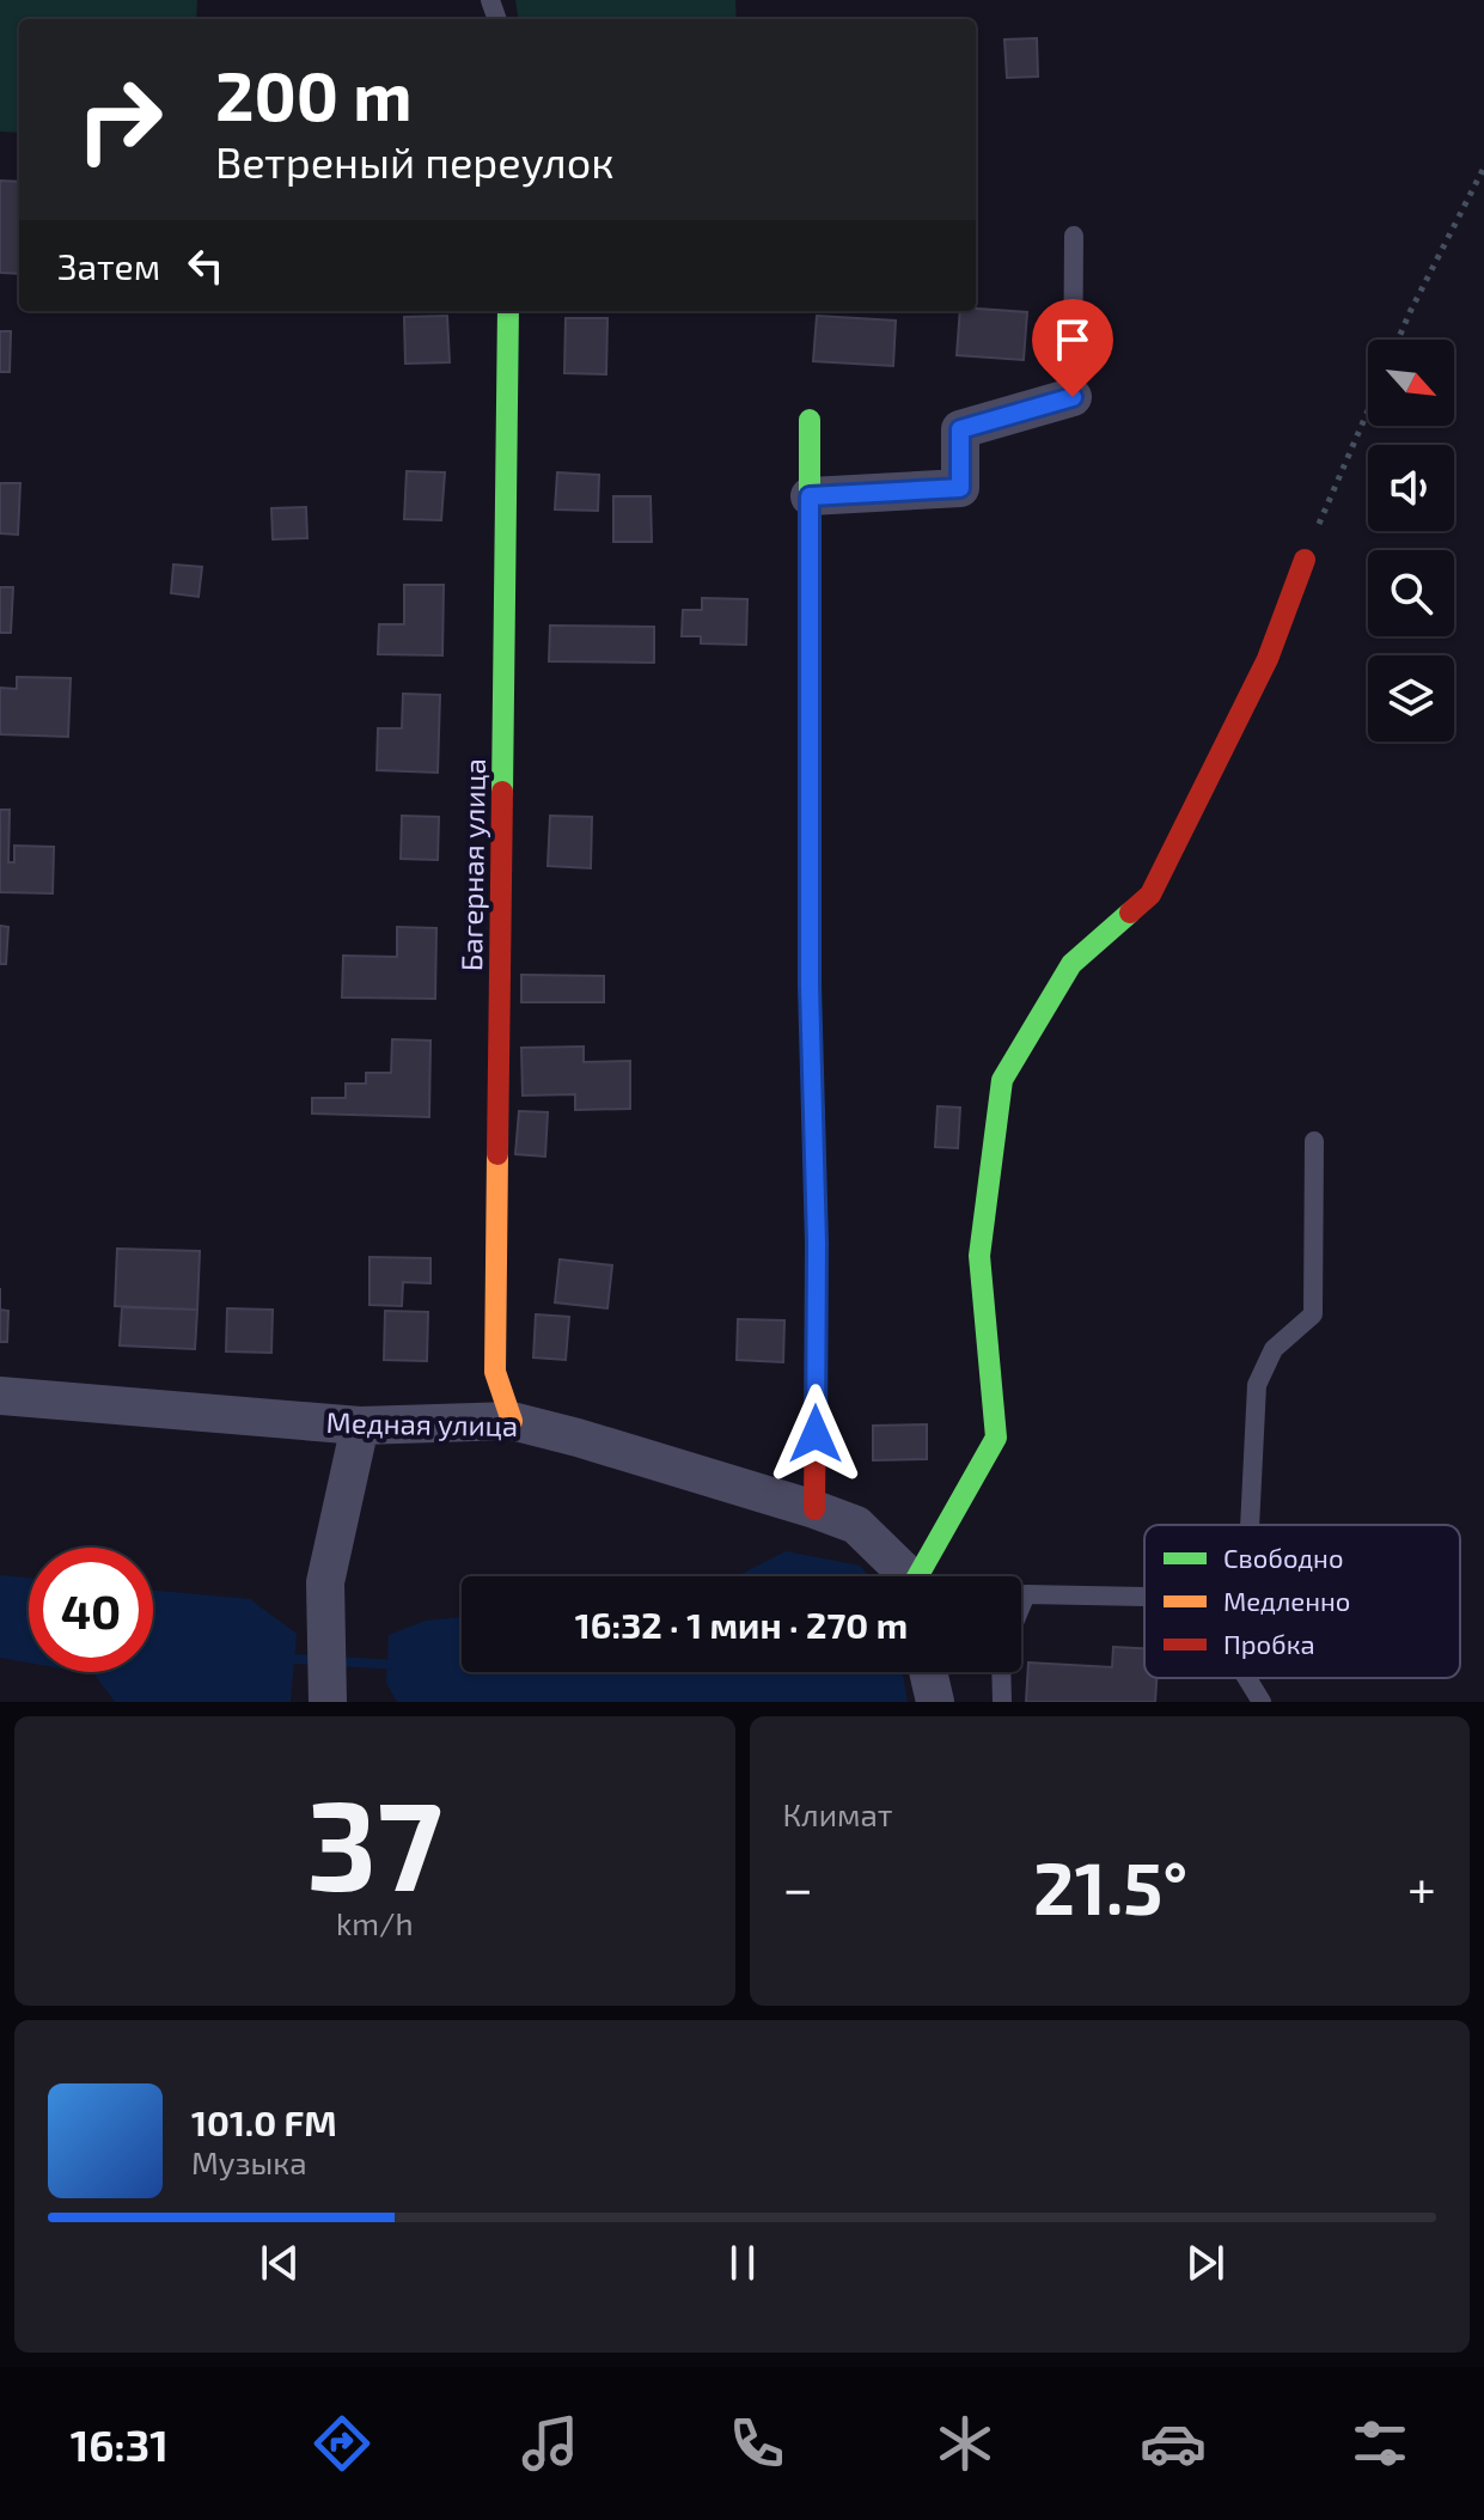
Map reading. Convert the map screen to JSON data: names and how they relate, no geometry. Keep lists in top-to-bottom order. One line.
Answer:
{"streets":{"street":["Багерная улица","Медная улица"]},"crossings":[["Багерная улица","Медная улица"]],"legend":["Свободно","Медленно","Пробка"],"north":"bottom right","page":{"turn":["200 m","Ветреный переулок"],"then":"Затем","limit":"40","trip":"16:32 · 1 мин · 270 m","tile":[["37","km/h"],"Климат"],"heat":["−","21.5°","+"],"song":["101.0 FM","Музыка"],"tabs":"16:31"}}
